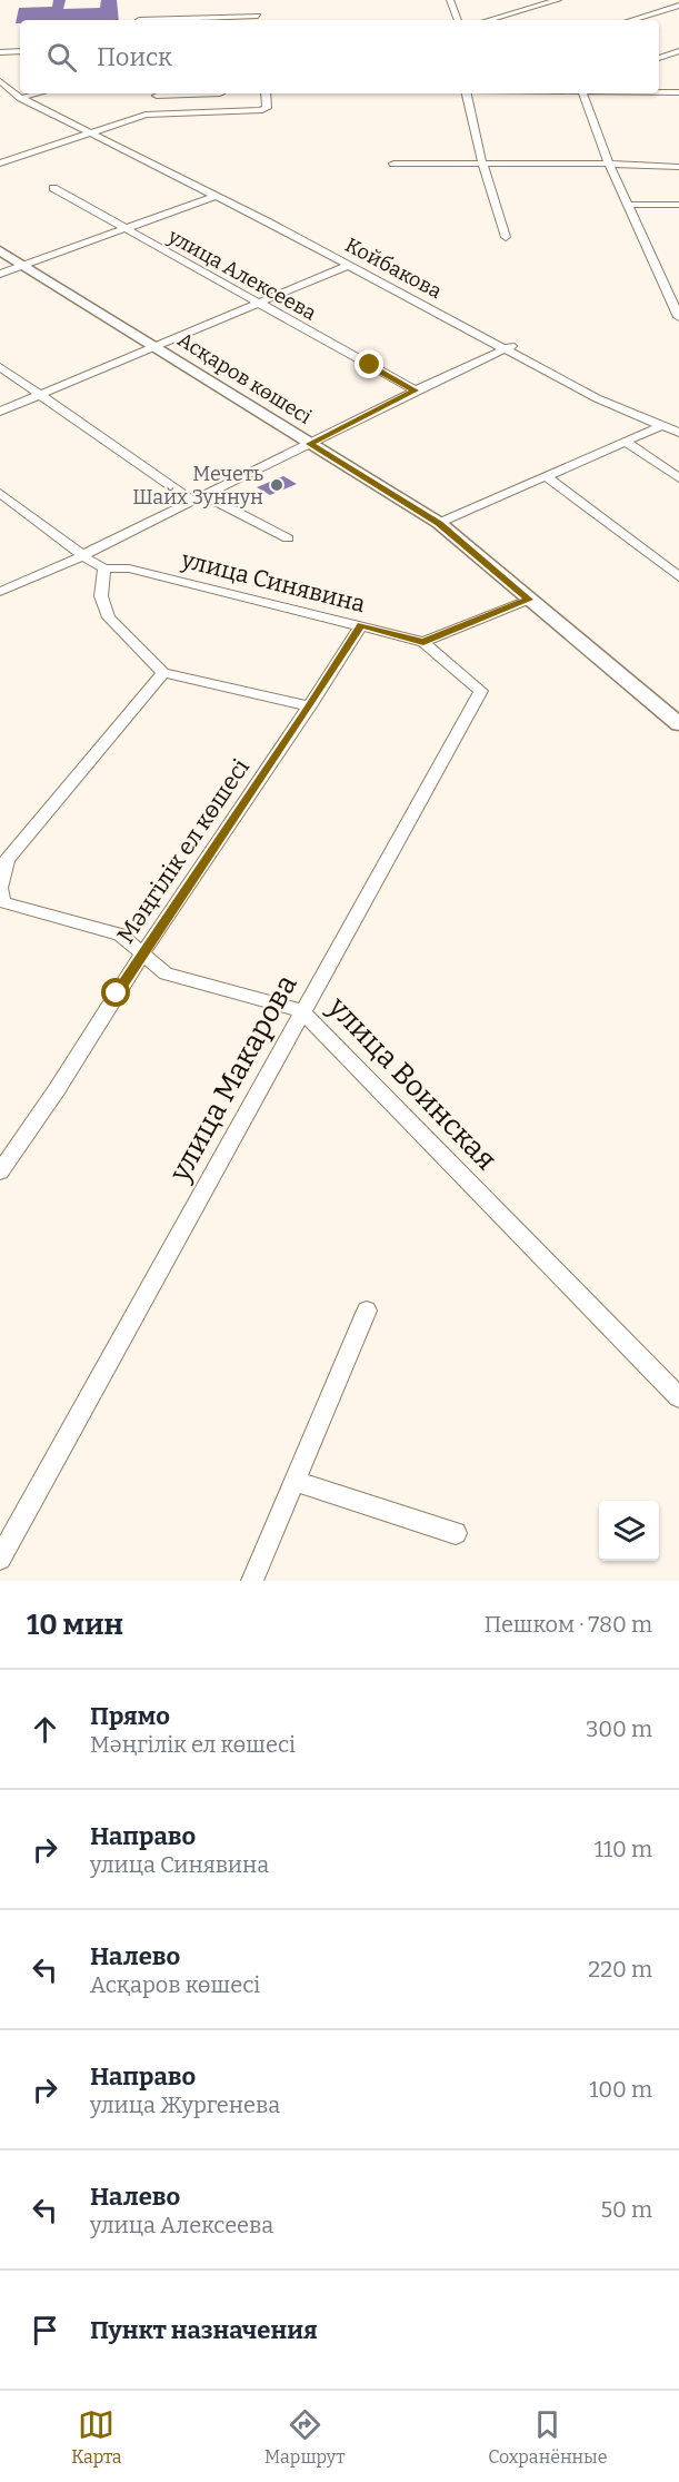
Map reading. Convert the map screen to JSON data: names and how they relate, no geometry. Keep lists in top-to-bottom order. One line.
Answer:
{"streets":{"main road":["Асқаров көшесі"],"street":["Койбакова","улица Алексеева","улица Синявина","Мәңгілік ел көшесі","улица Макарова","улица Воинская"]},"crossings":[["улица Синявина","Мәңгілік ел көшесі"],["улица Синявина","улица Макарова"],["Мәңгілік ел көшесі","улица Воинская"],["улица Макарова","улица Воинская"]],"places":["Мечеть Шайх Зуннун"],"page":{"search":"Поиск","heading":["10 мин","Пешком · 780 m"],"list":[["Прямо","Мәңгілік ел көшесі","300 m"],["Направо","улица Синявина","110 m"],["Налево","Асқаров көшесі","220 m"],["Направо","улица Жургенева","100 m"],["Налево","улица Алексеева","50 m"],"Пункт назначения"],"nav":["Карта","Маршрут","Сохранённые"]}}
